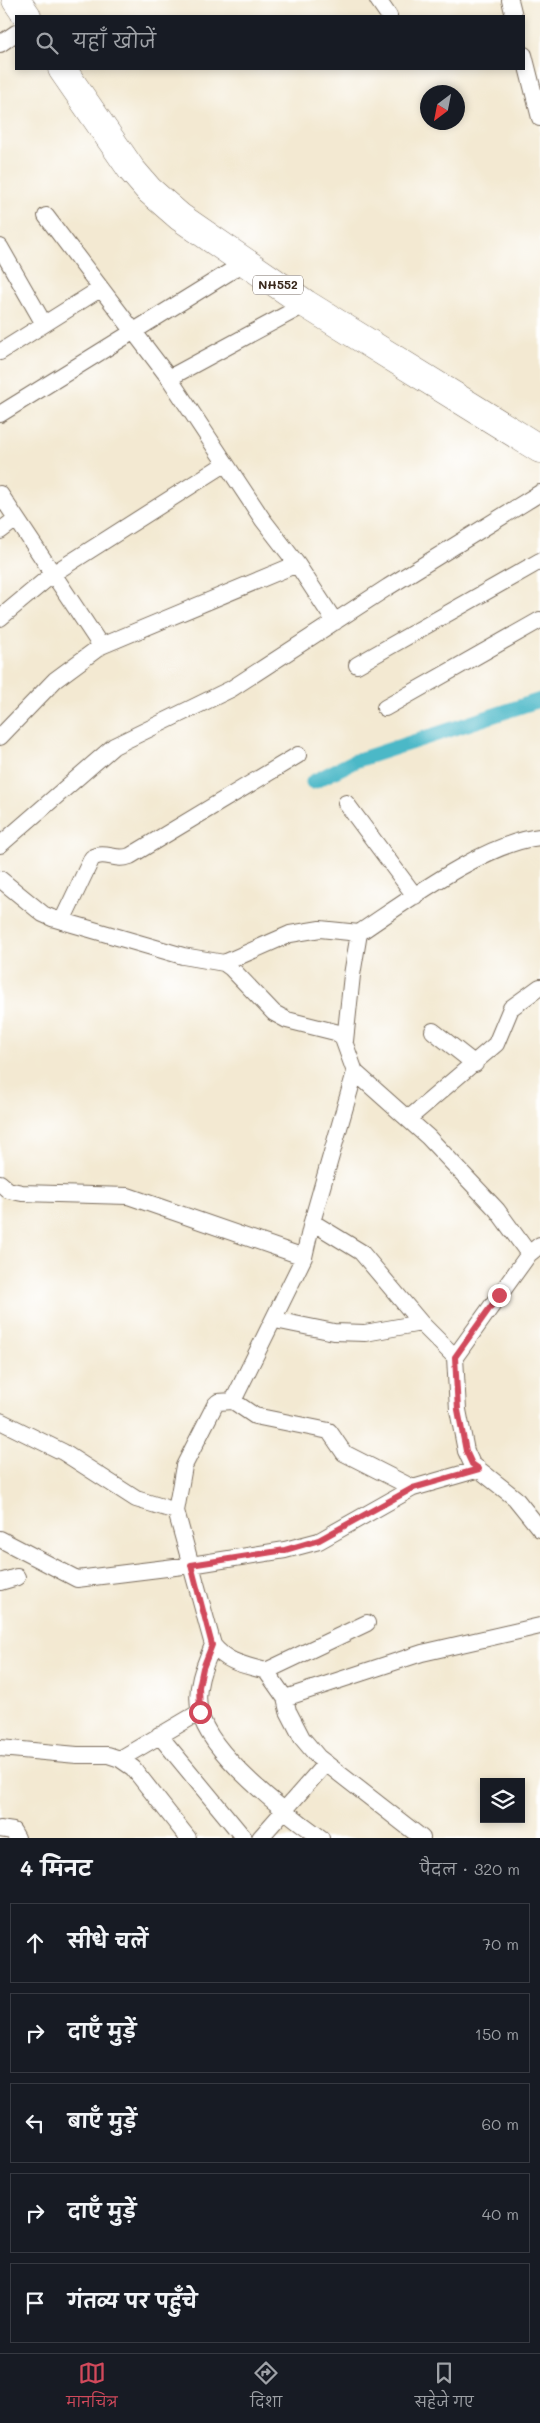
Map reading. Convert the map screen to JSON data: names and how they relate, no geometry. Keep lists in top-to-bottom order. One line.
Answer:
{"streets":{"highway":["NH552"]},"north":"bottom left","page":{"search":"यहाँ खोजें","heading":["4 मिनट","पैदल · 320 m"],"list":[["सीधे चलें","70 m"],["दाएँ मुड़ें","150 m"],["बाएँ मुड़ें","60 m"],["दाएँ मुड़ें","40 m"],"गंतव्य पर पहुँचे"],"nav":["मानचित्र","दिशा","सहेजे गए"]}}
